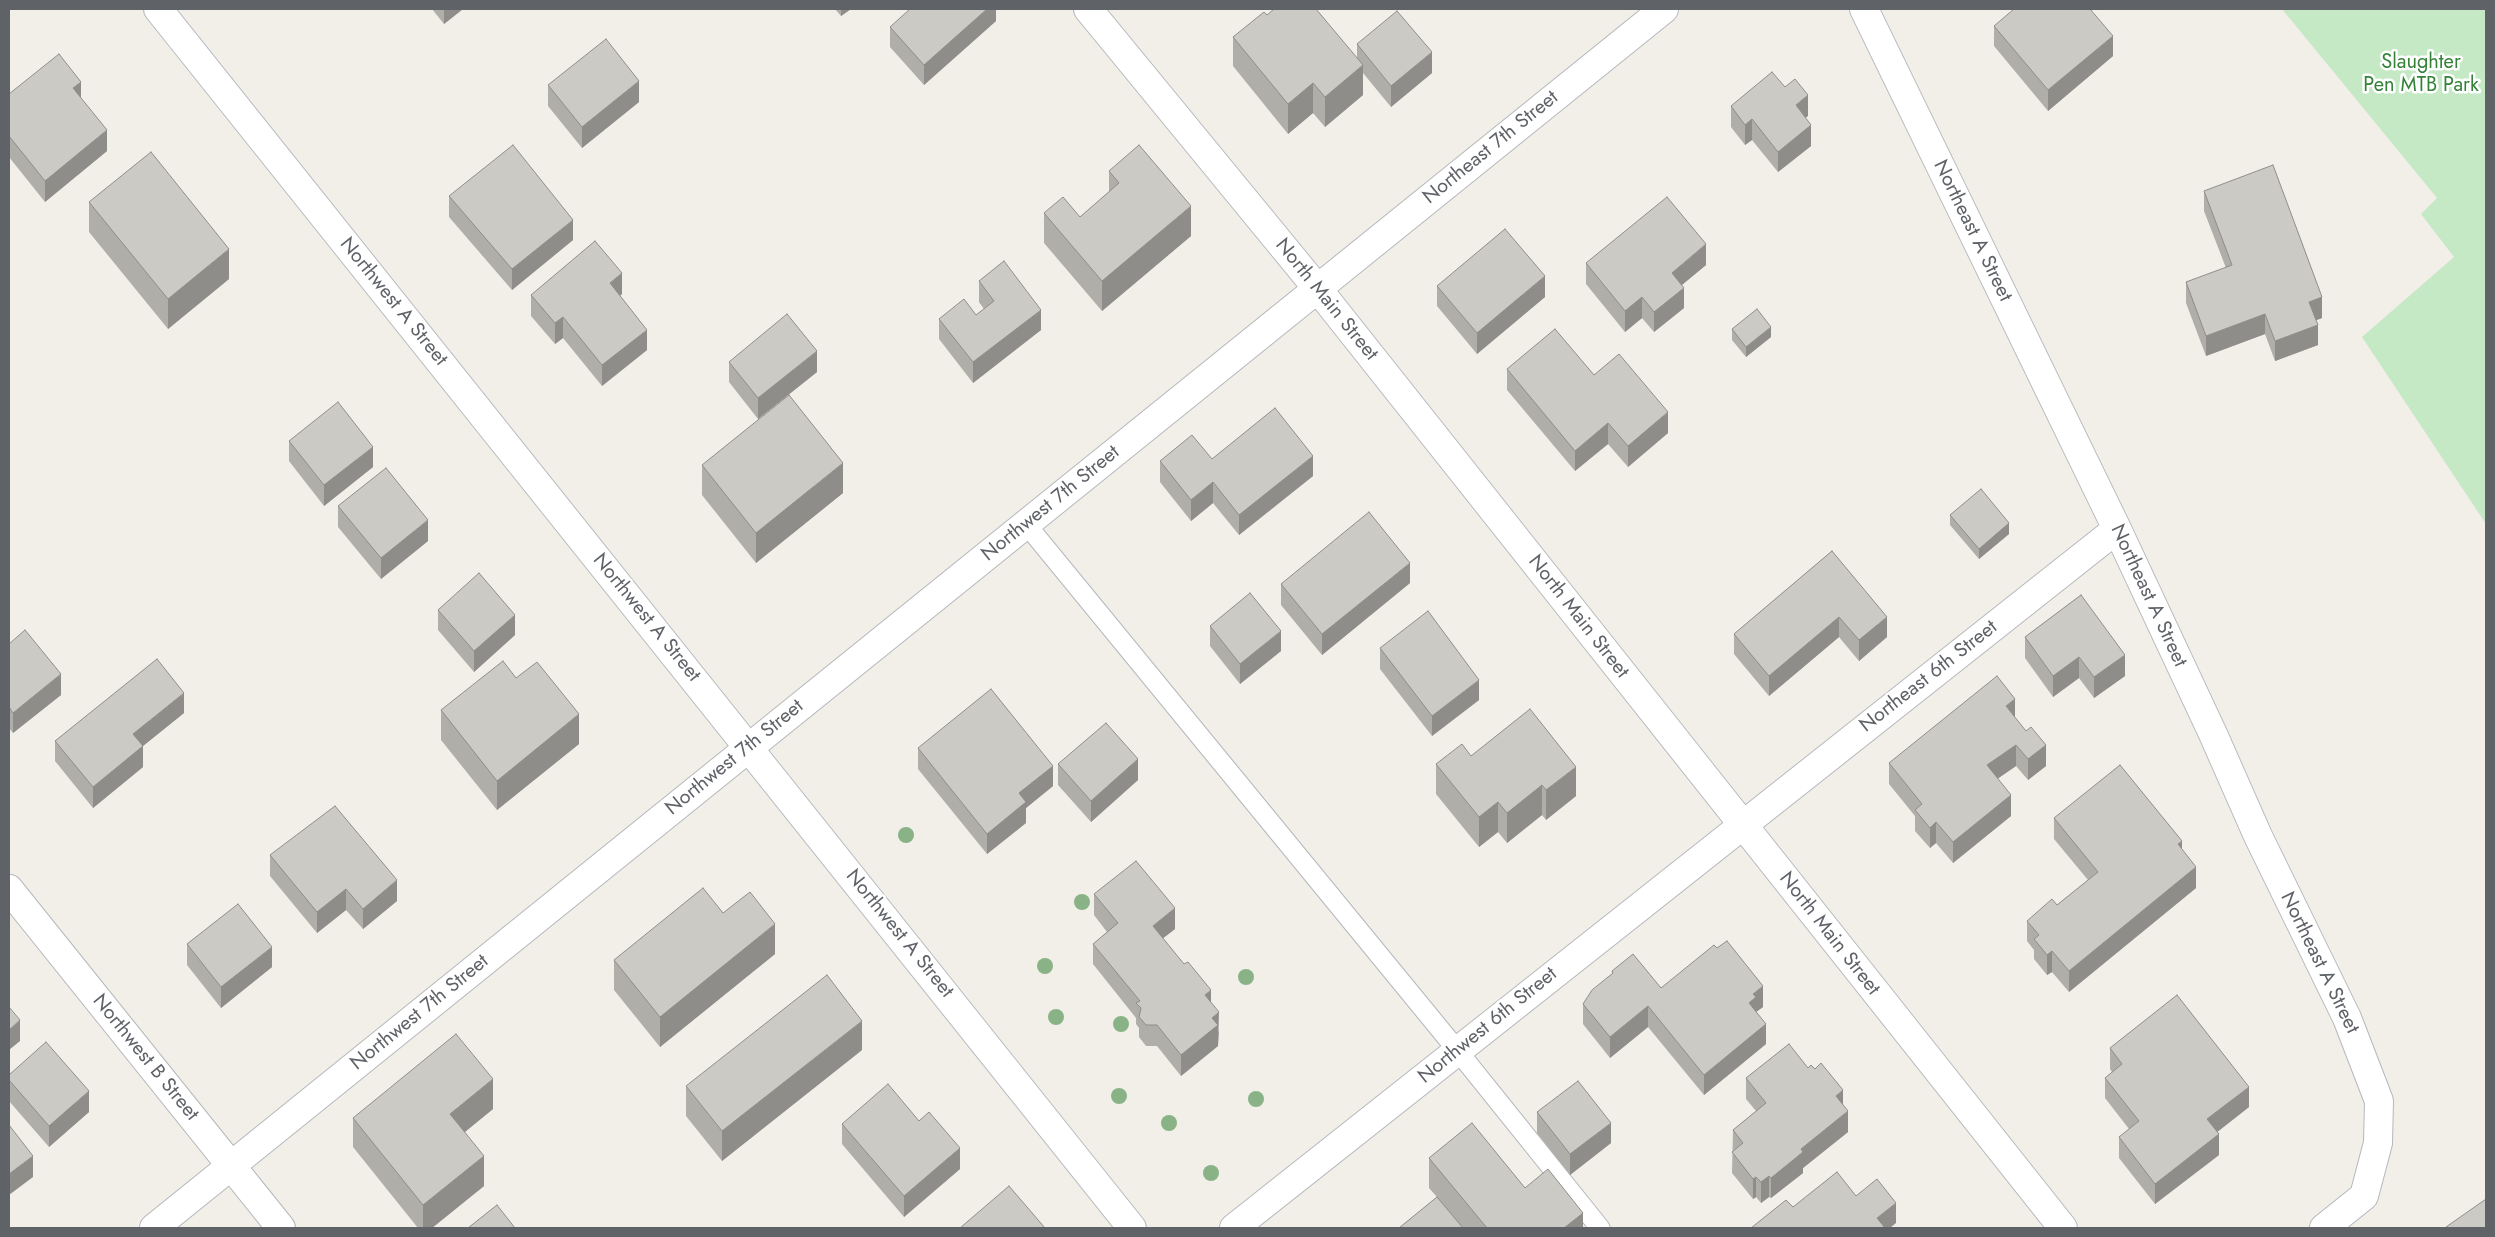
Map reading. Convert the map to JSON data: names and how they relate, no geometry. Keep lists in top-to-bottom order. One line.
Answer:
{"streets":{"street":["Northeast 7th Street","Northeast A Street","North Main Street","Northwest A Street","Northwest 7th Street","Northeast 6th Street","Northwest 6th Street","Northwest B Street"]},"crossings":[["Northeast 7th Street","North Main Street"],["Northeast 7th Street","Northwest 7th Street"],["Northeast A Street","Northeast 6th Street"],["North Main Street","Northwest 7th Street"],["North Main Street","Northeast 6th Street"],["North Main Street","Northwest 6th Street"],["Northwest A Street","Northwest 7th Street"],["Northwest 7th Street","Northwest B Street"],["Northeast 6th Street","Northwest 6th Street"]],"parks":["Slaughter Pen MTB Park"]}
